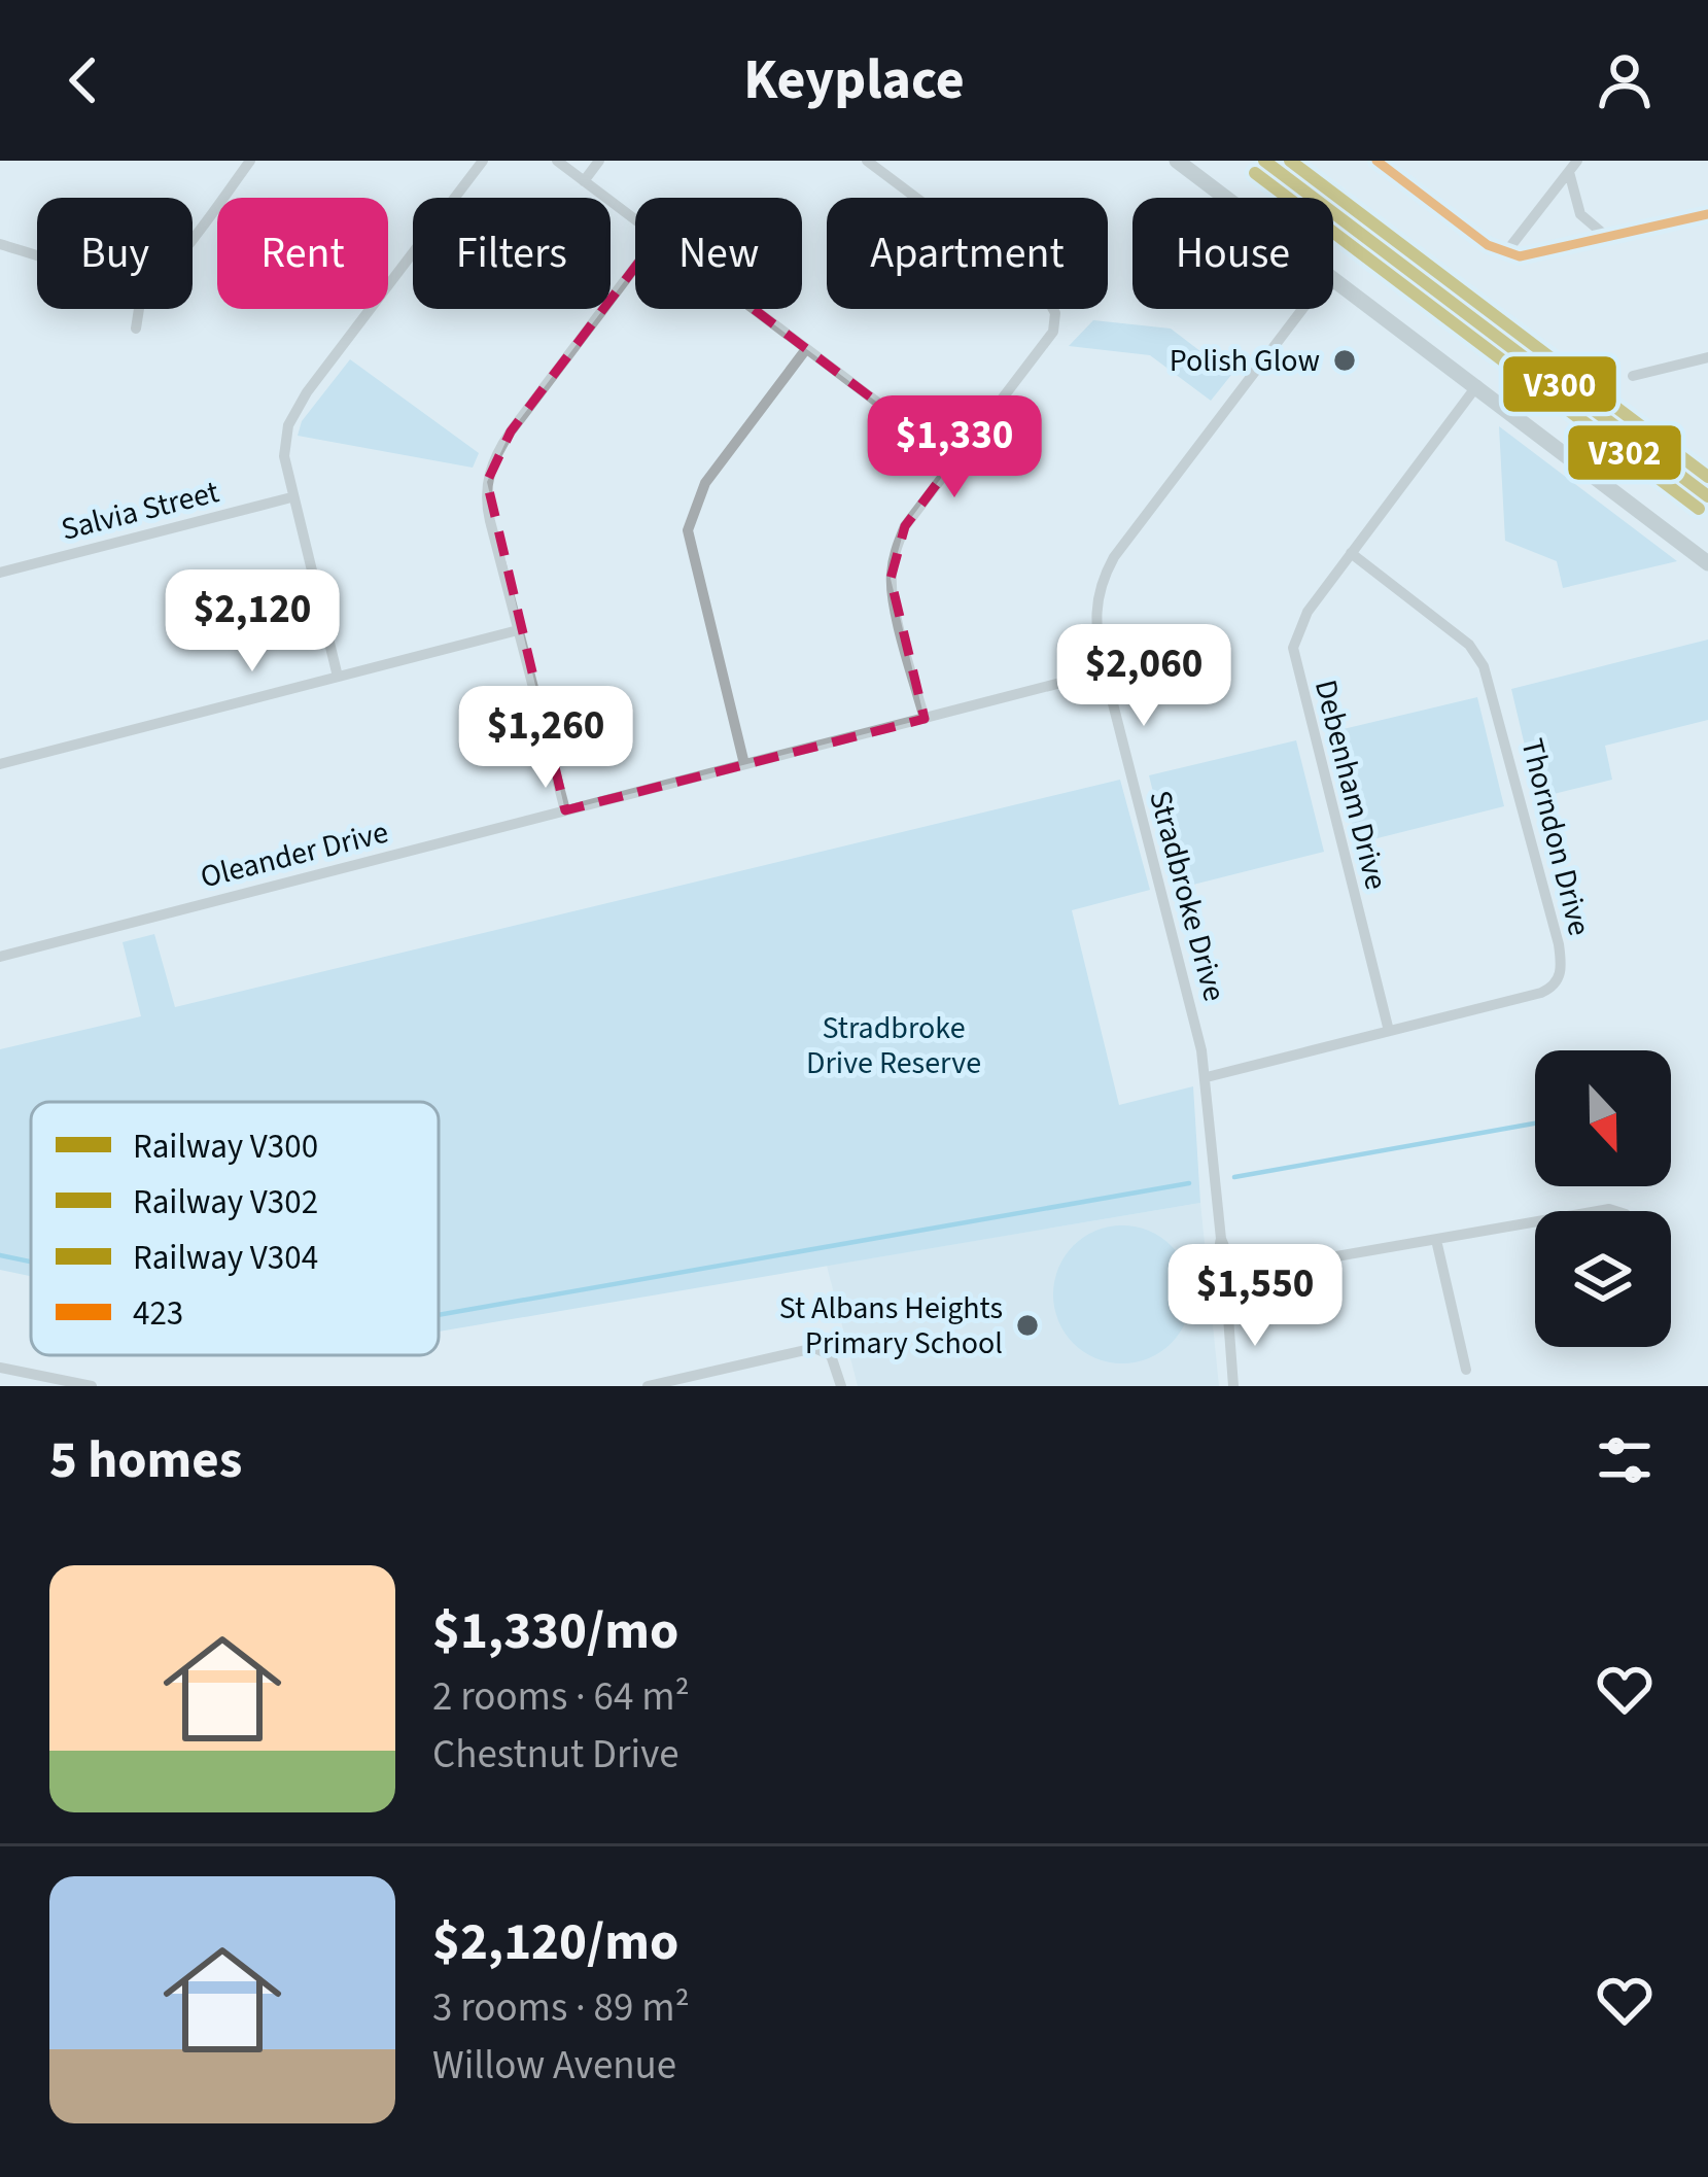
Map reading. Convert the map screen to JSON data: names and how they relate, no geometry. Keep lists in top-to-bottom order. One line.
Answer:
{"streets":{"street":["Salvia Street","Debenham Drive","Thorndon Drive","Oleander Drive","Stradbroke Drive"]},"crossings":[["Debenham Drive","Thorndon Drive"],["Thorndon Drive","Stradbroke Drive"],["Oleander Drive","Stradbroke Drive"]],"parks":["Stradbroke Drive Reserve"],"places":["Polish Glow","St Albans Heights Primary School"],"lines":["rail line V300","rail line V304","transit line 423","rail line V302"],"legend":["Railway V300","Railway V302","Railway V304","423"],"north":"bottom","page":{"header":"Keyplace","chip":["Buy","Rent","Filters","New","Apartment","House"],"price":["$1,330","$2,120","$2,060","$1,260","$1,550"],"heading":"5 homes","list":[{"name":"$1,330/mo","note":"2 rooms · 64 m² · Chestnut Drive"},{"name":"$2,120/mo","note":"3 rooms · 89 m² · Willow Avenue"}]}}
